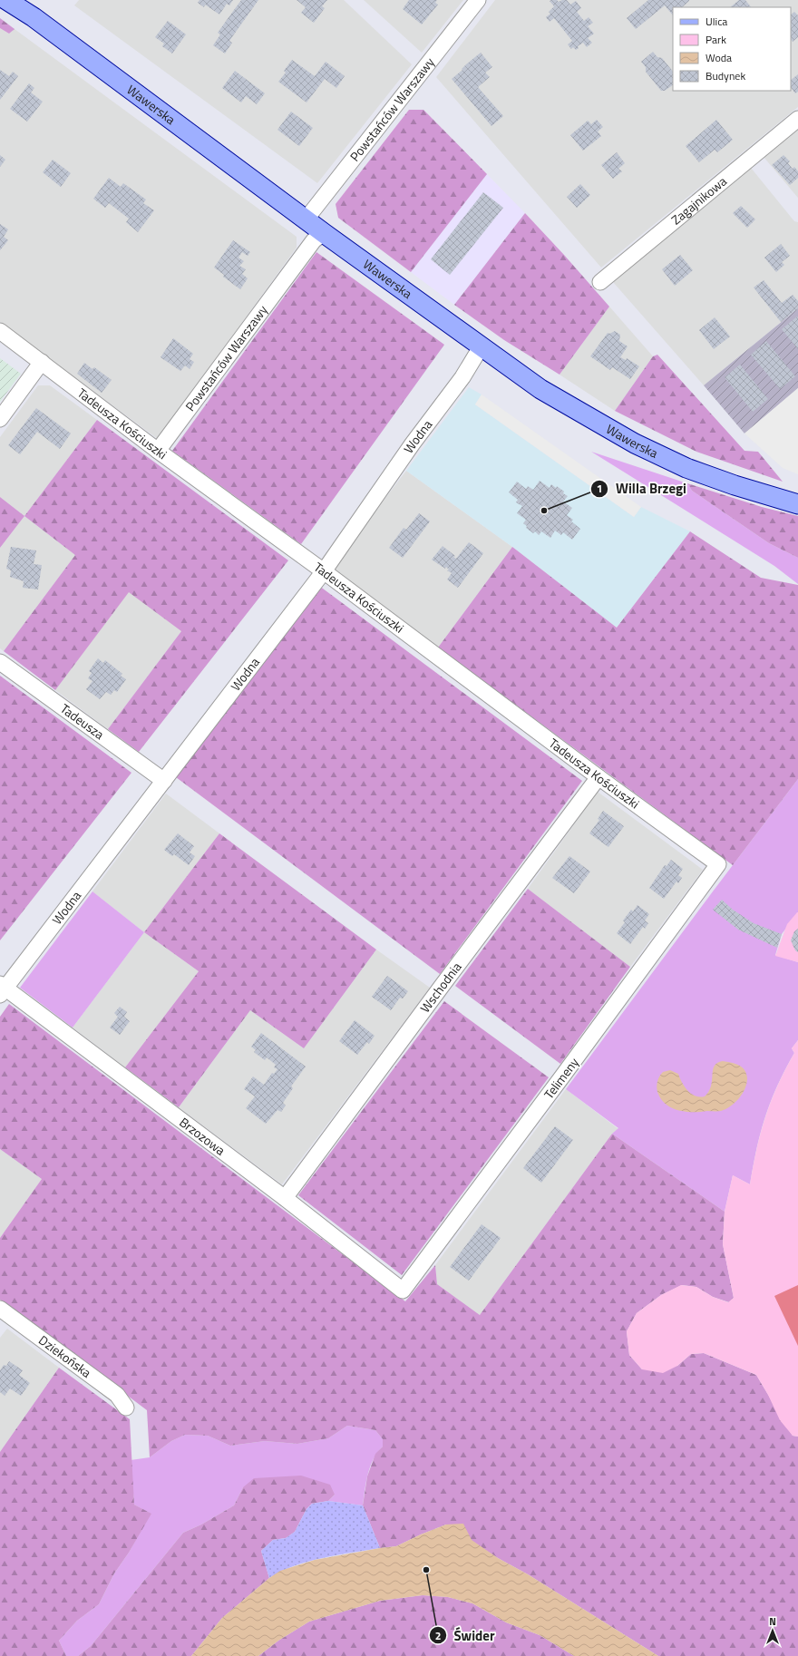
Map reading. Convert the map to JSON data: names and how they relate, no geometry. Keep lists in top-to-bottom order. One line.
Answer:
{"streets":{"main road":["Wawerska"],"street":["Powstańców Warszawy","Zagajnikowa","Tadeusza Kościuszki","Wodna","Tadeusza","Wschodnia","Telimeny","Brzozowa","Dziekońska"]},"crossings":[["Wawerska","Powstańców Warszawy"],["Wawerska","Wodna"],["Powstańców Warszawy","Tadeusza Kościuszki"],["Tadeusza Kościuszki","Wodna"],["Tadeusza Kościuszki","Wschodnia"],["Tadeusza Kościuszki","Telimeny"],["Wodna","Tadeusza"],["Wodna","Brzozowa"],["Wschodnia","Brzozowa"],["Telimeny","Brzozowa"]],"places":["Willa Brzegi","Świder"],"legend":["Ulica","Park","Woda","Budynek"],"north":"top"}
